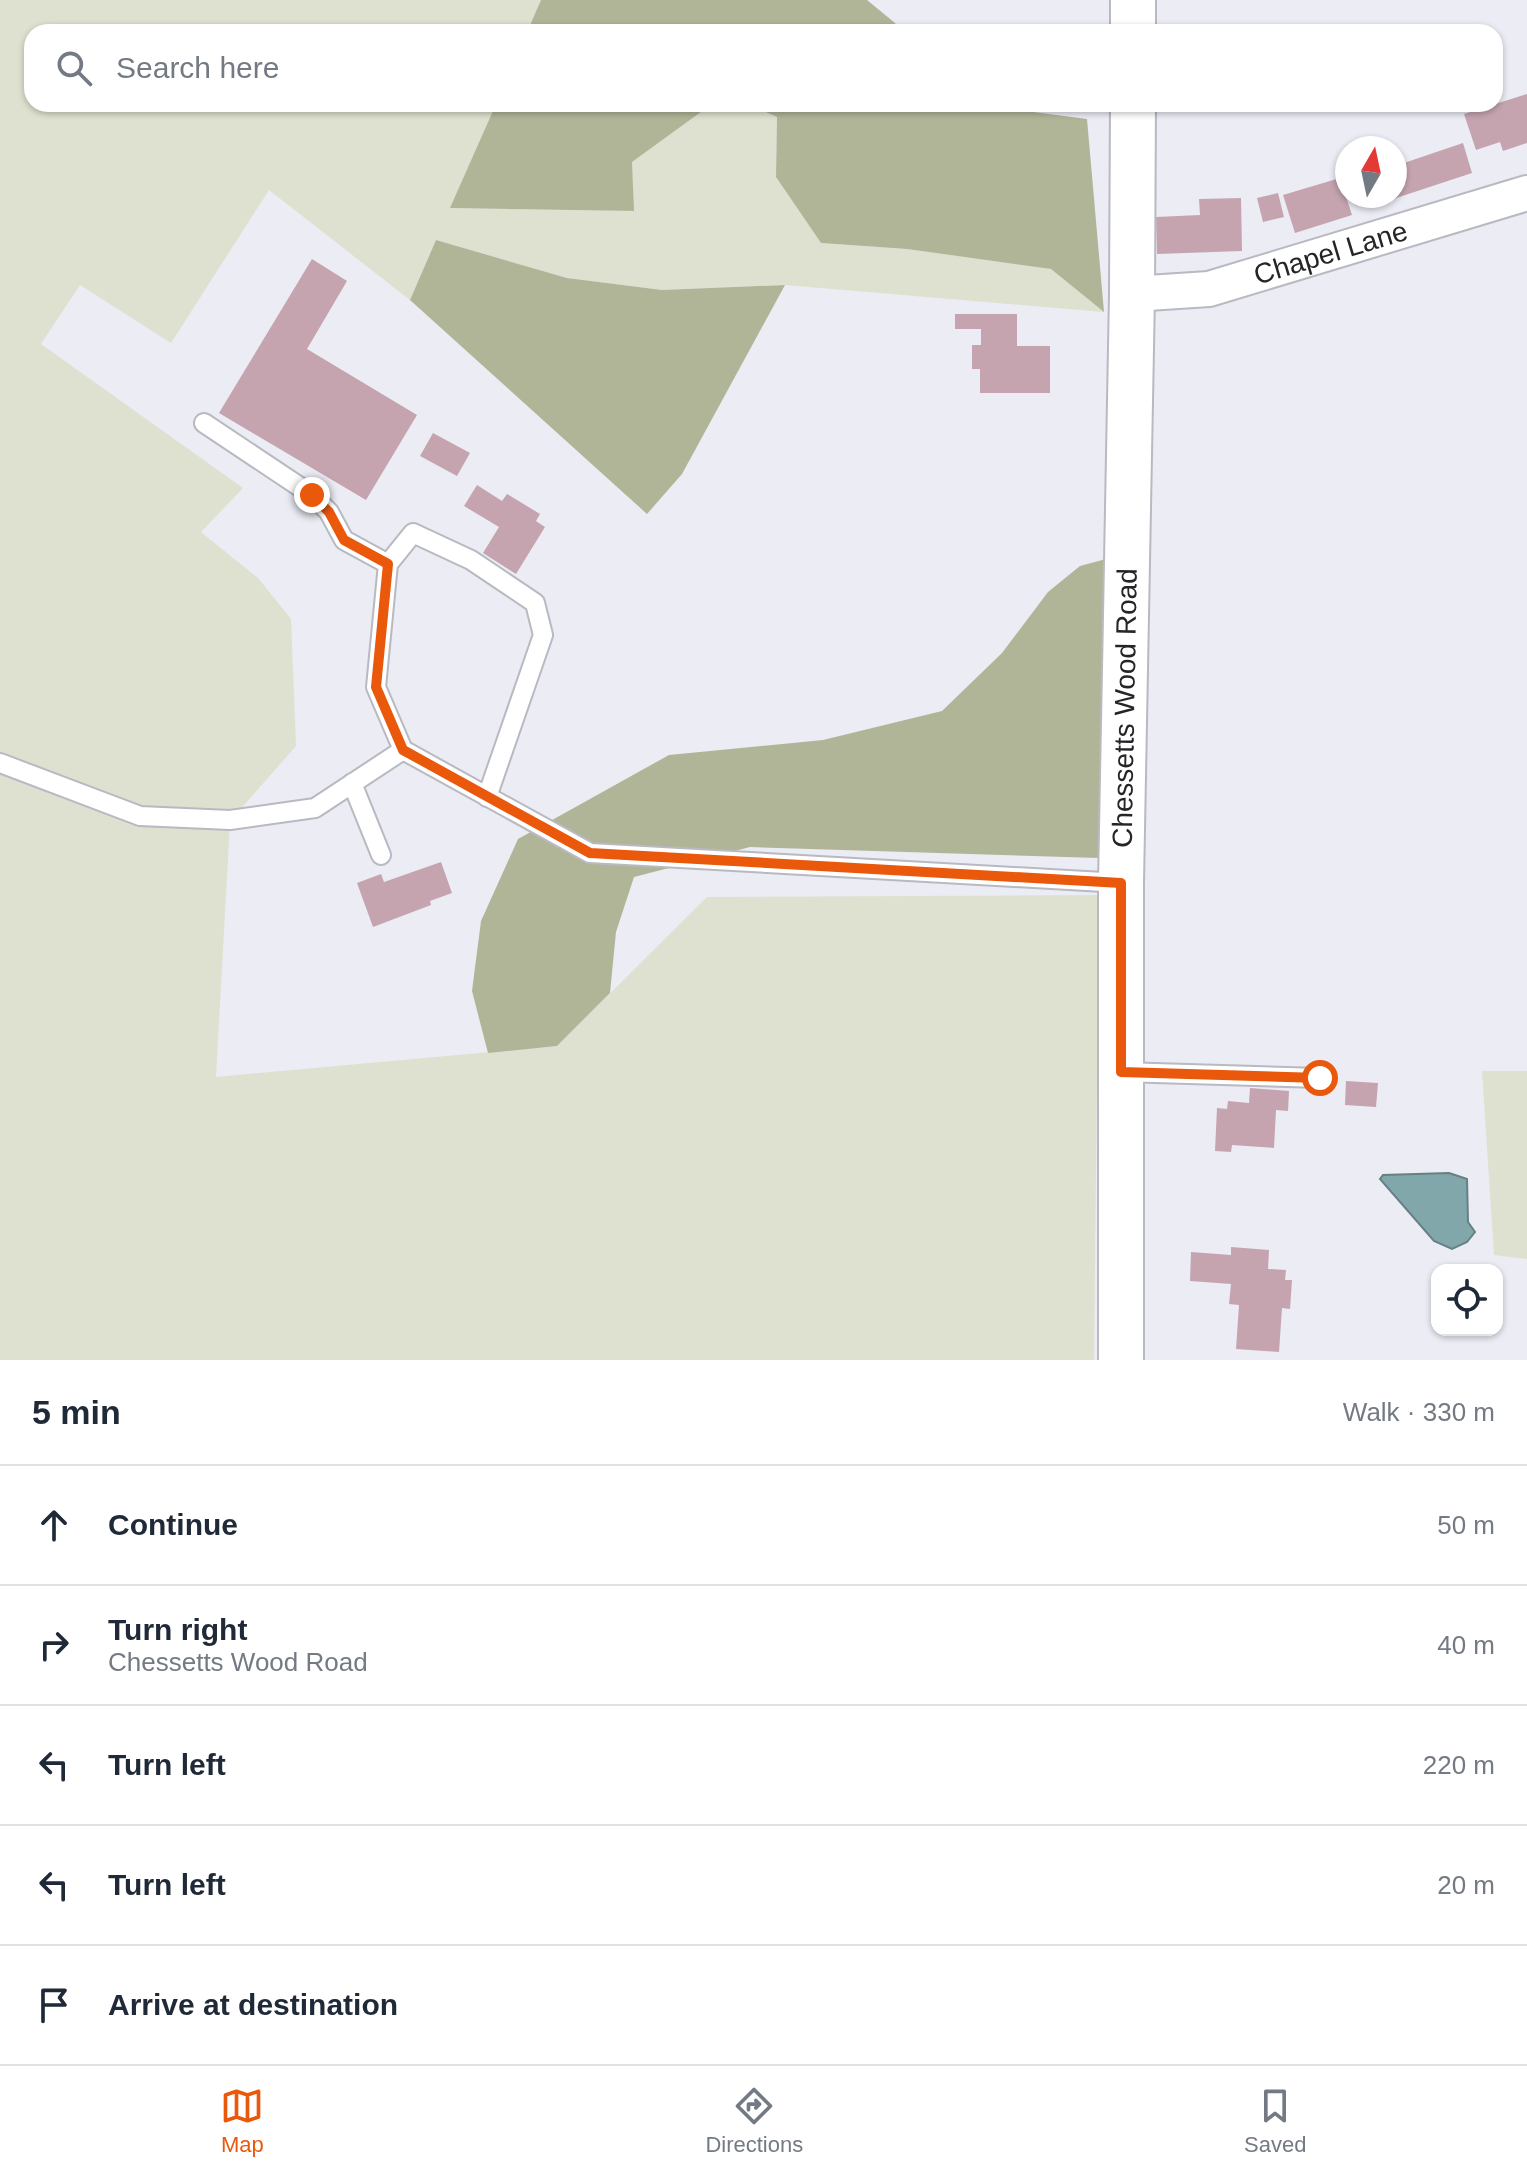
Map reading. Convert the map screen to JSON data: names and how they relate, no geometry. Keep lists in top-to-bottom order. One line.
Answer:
{"streets":{"street":["Chapel Lane","Chessetts Wood Road"]},"crossings":[["Chapel Lane","Chessetts Wood Road"]],"north":"top","page":{"search":"Search here","heading":["5 min","Walk · 330 m"],"list":[["Continue","50 m"],["Turn right","Chessetts Wood Road","40 m"],["Turn left","220 m"],["Turn left","20 m"],"Arrive at destination"],"nav":["Map","Directions","Saved"]}}
